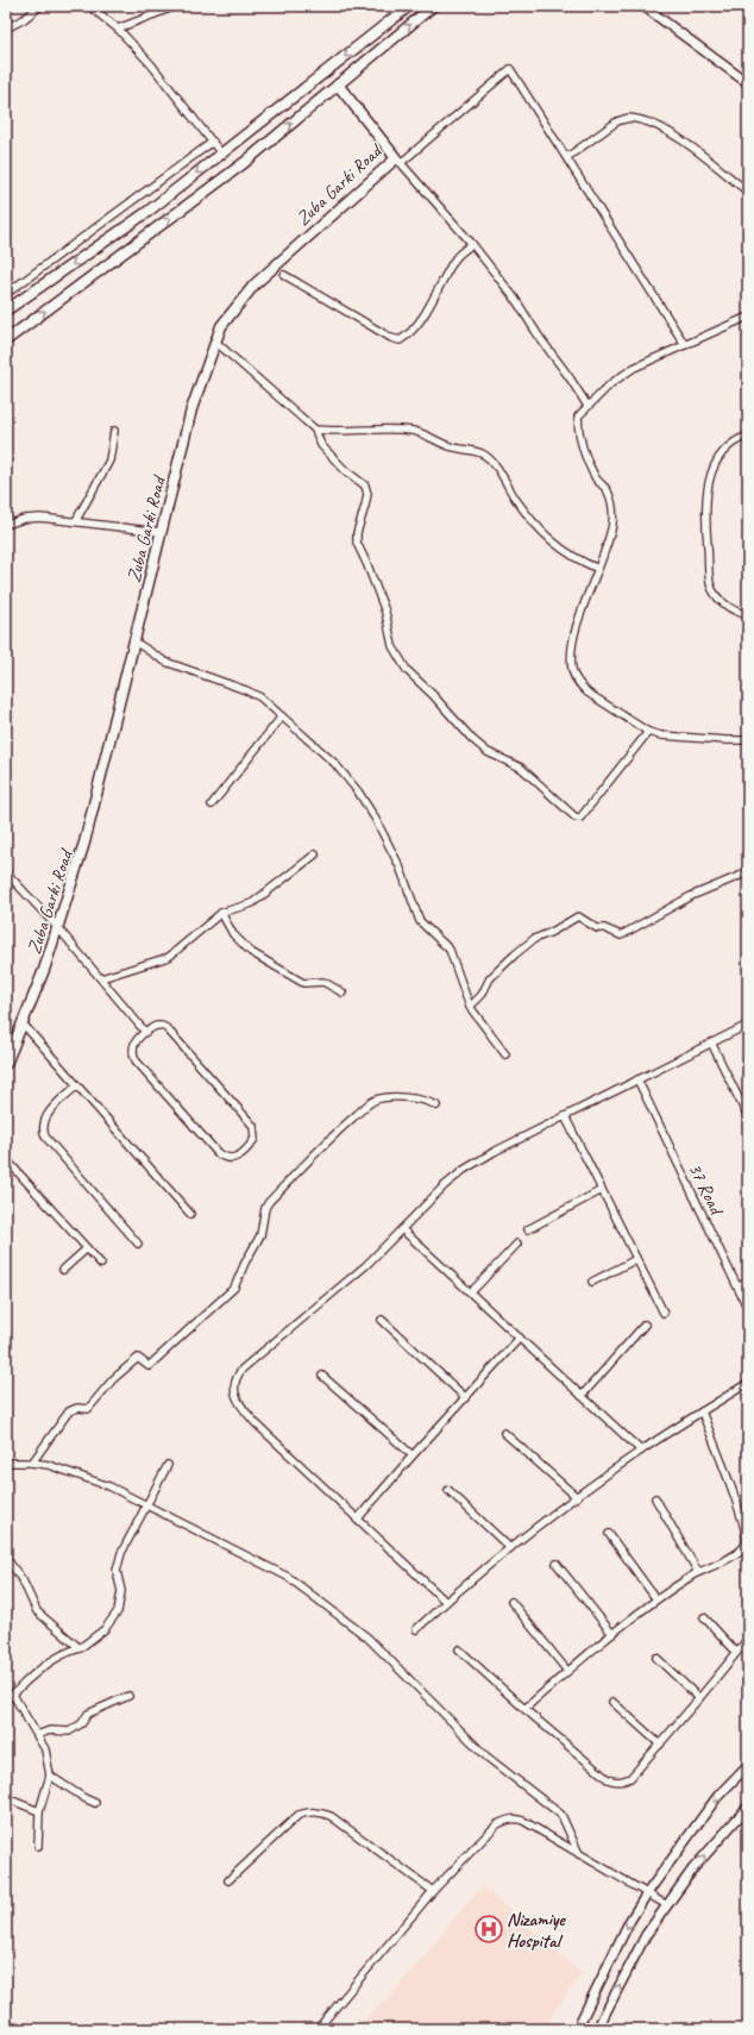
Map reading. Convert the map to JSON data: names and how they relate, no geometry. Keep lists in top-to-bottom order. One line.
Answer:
{"streets":{"main road":["Zuba Garki Road"],"street":["37 Road"]},"places":{"hospital":["Nizamiye Hospital"]}}
